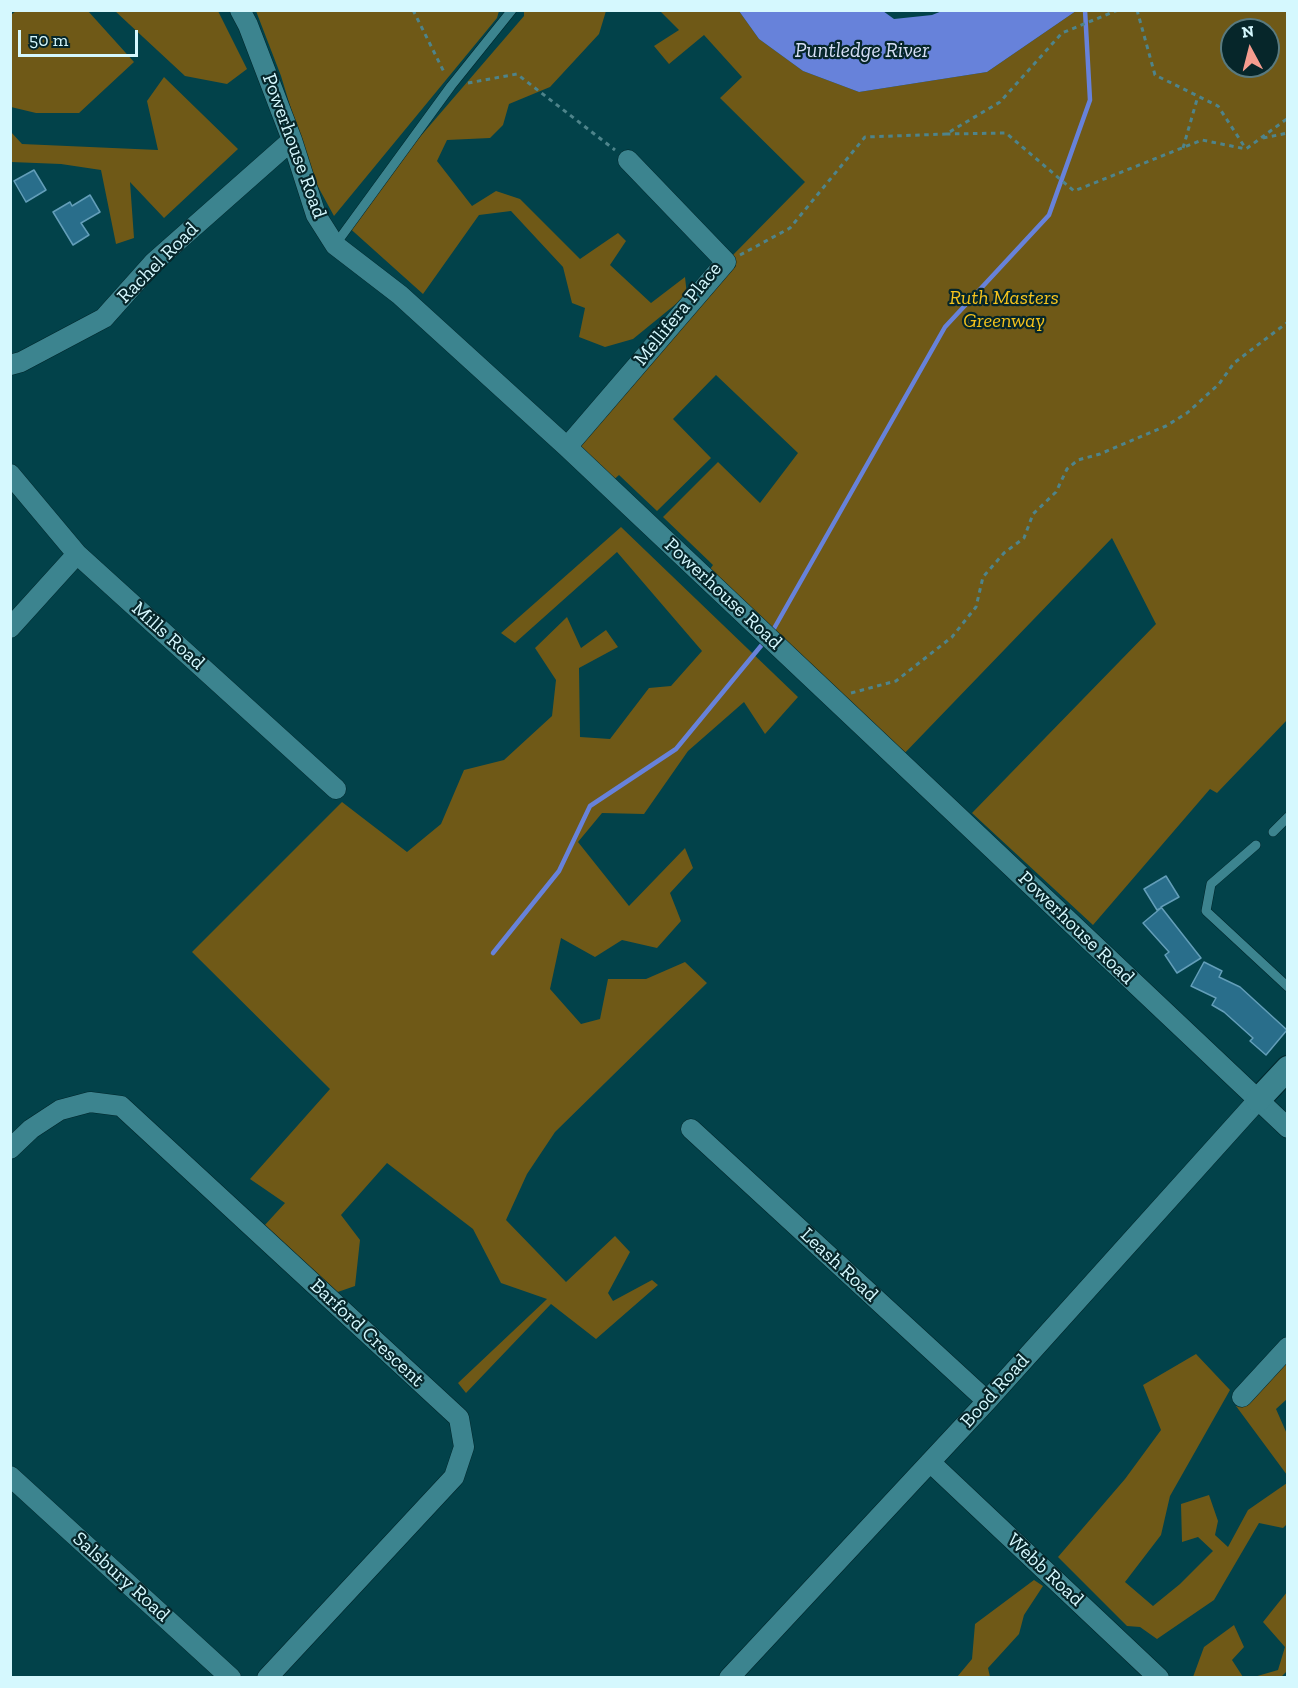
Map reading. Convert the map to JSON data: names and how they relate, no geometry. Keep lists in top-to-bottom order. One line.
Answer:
{"streets":{"street":["Powerhouse Road","Rachel Road","Mellifera Place","Mills Road","Leash Road","Barford Crescent","Bood Road","Webb Road","Salsbury Road"]},"crossings":[["Powerhouse Road","Rachel Road"],["Powerhouse Road","Mellifera Place"],["Powerhouse Road","Bood Road"],["Leash Road","Bood Road"],["Bood Road","Webb Road"]],"water":["Puntledge River"],"parks":["Ruth Masters Greenway"],"scale_bar":"50 m","north":"top"}
